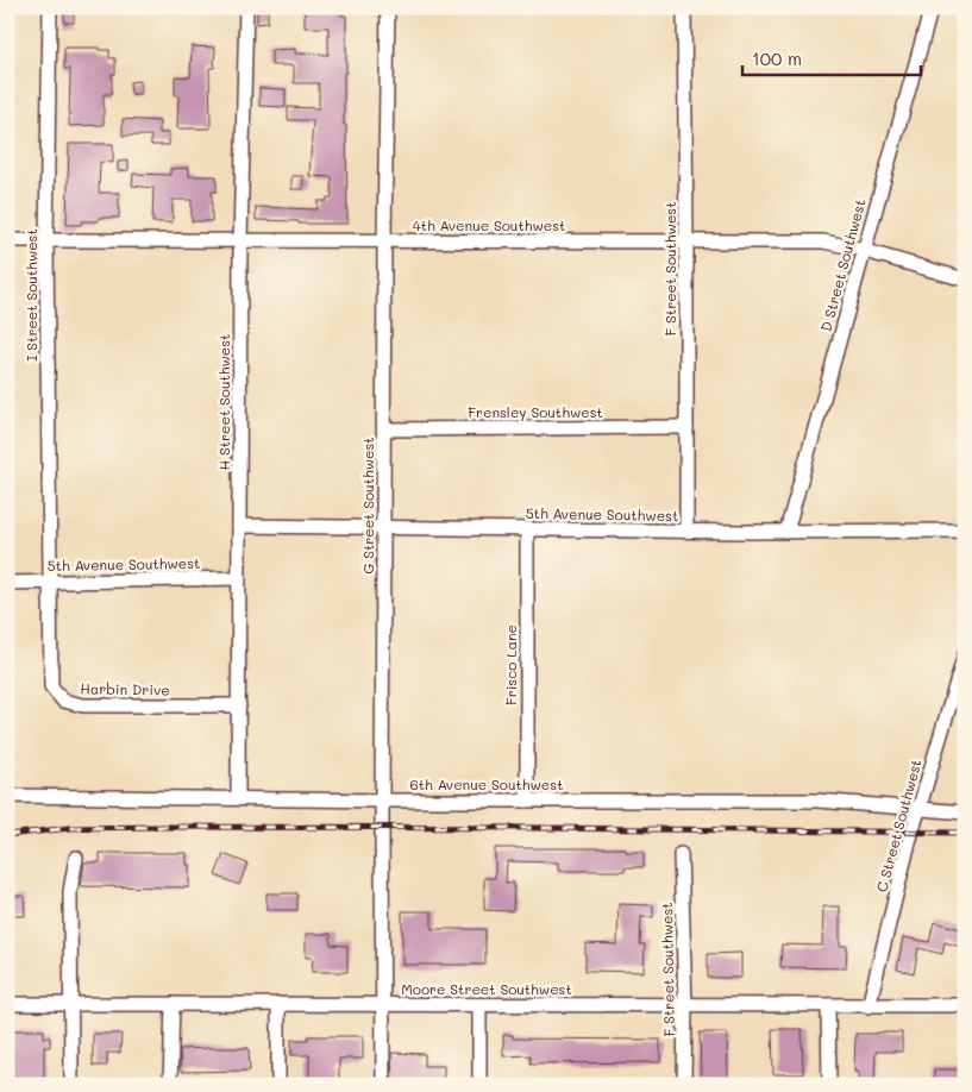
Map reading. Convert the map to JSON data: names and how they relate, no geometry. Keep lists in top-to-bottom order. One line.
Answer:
{"streets":{"street":["4th Avenue Southwest","D Street Southwest","F Street Southwest","I Street Southwest","H Street Southwest","Frensley Southwest","G Street Southwest","5th Avenue Southwest","Frisco Lane","Harbin Drive","6th Avenue Southwest","C Street Southwest","Moore Street Southwest"]},"crossings":[["4th Avenue Southwest","D Street Southwest"],["4th Avenue Southwest","F Street Southwest"],["4th Avenue Southwest","I Street Southwest"],["4th Avenue Southwest","H Street Southwest"],["4th Avenue Southwest","G Street Southwest"],["D Street Southwest","5th Avenue Southwest"],["F Street Southwest","Frensley Southwest"],["F Street Southwest","5th Avenue Southwest"],["F Street Southwest","Moore Street Southwest"],["I Street Southwest","5th Avenue Southwest"],["I Street Southwest","Harbin Drive"],["H Street Southwest","5th Avenue Southwest"],["H Street Southwest","Harbin Drive"],["H Street Southwest","6th Avenue Southwest"],["Frensley Southwest","G Street Southwest"],["G Street Southwest","5th Avenue Southwest"],["G Street Southwest","6th Avenue Southwest"],["G Street Southwest","Moore Street Southwest"],["5th Avenue Southwest","Frisco Lane"],["5th Avenue Southwest","Harbin Drive"],["Frisco Lane","6th Avenue Southwest"],["6th Avenue Southwest","C Street Southwest"],["C Street Southwest","Moore Street Southwest"]],"scale_bar":"100 m"}
